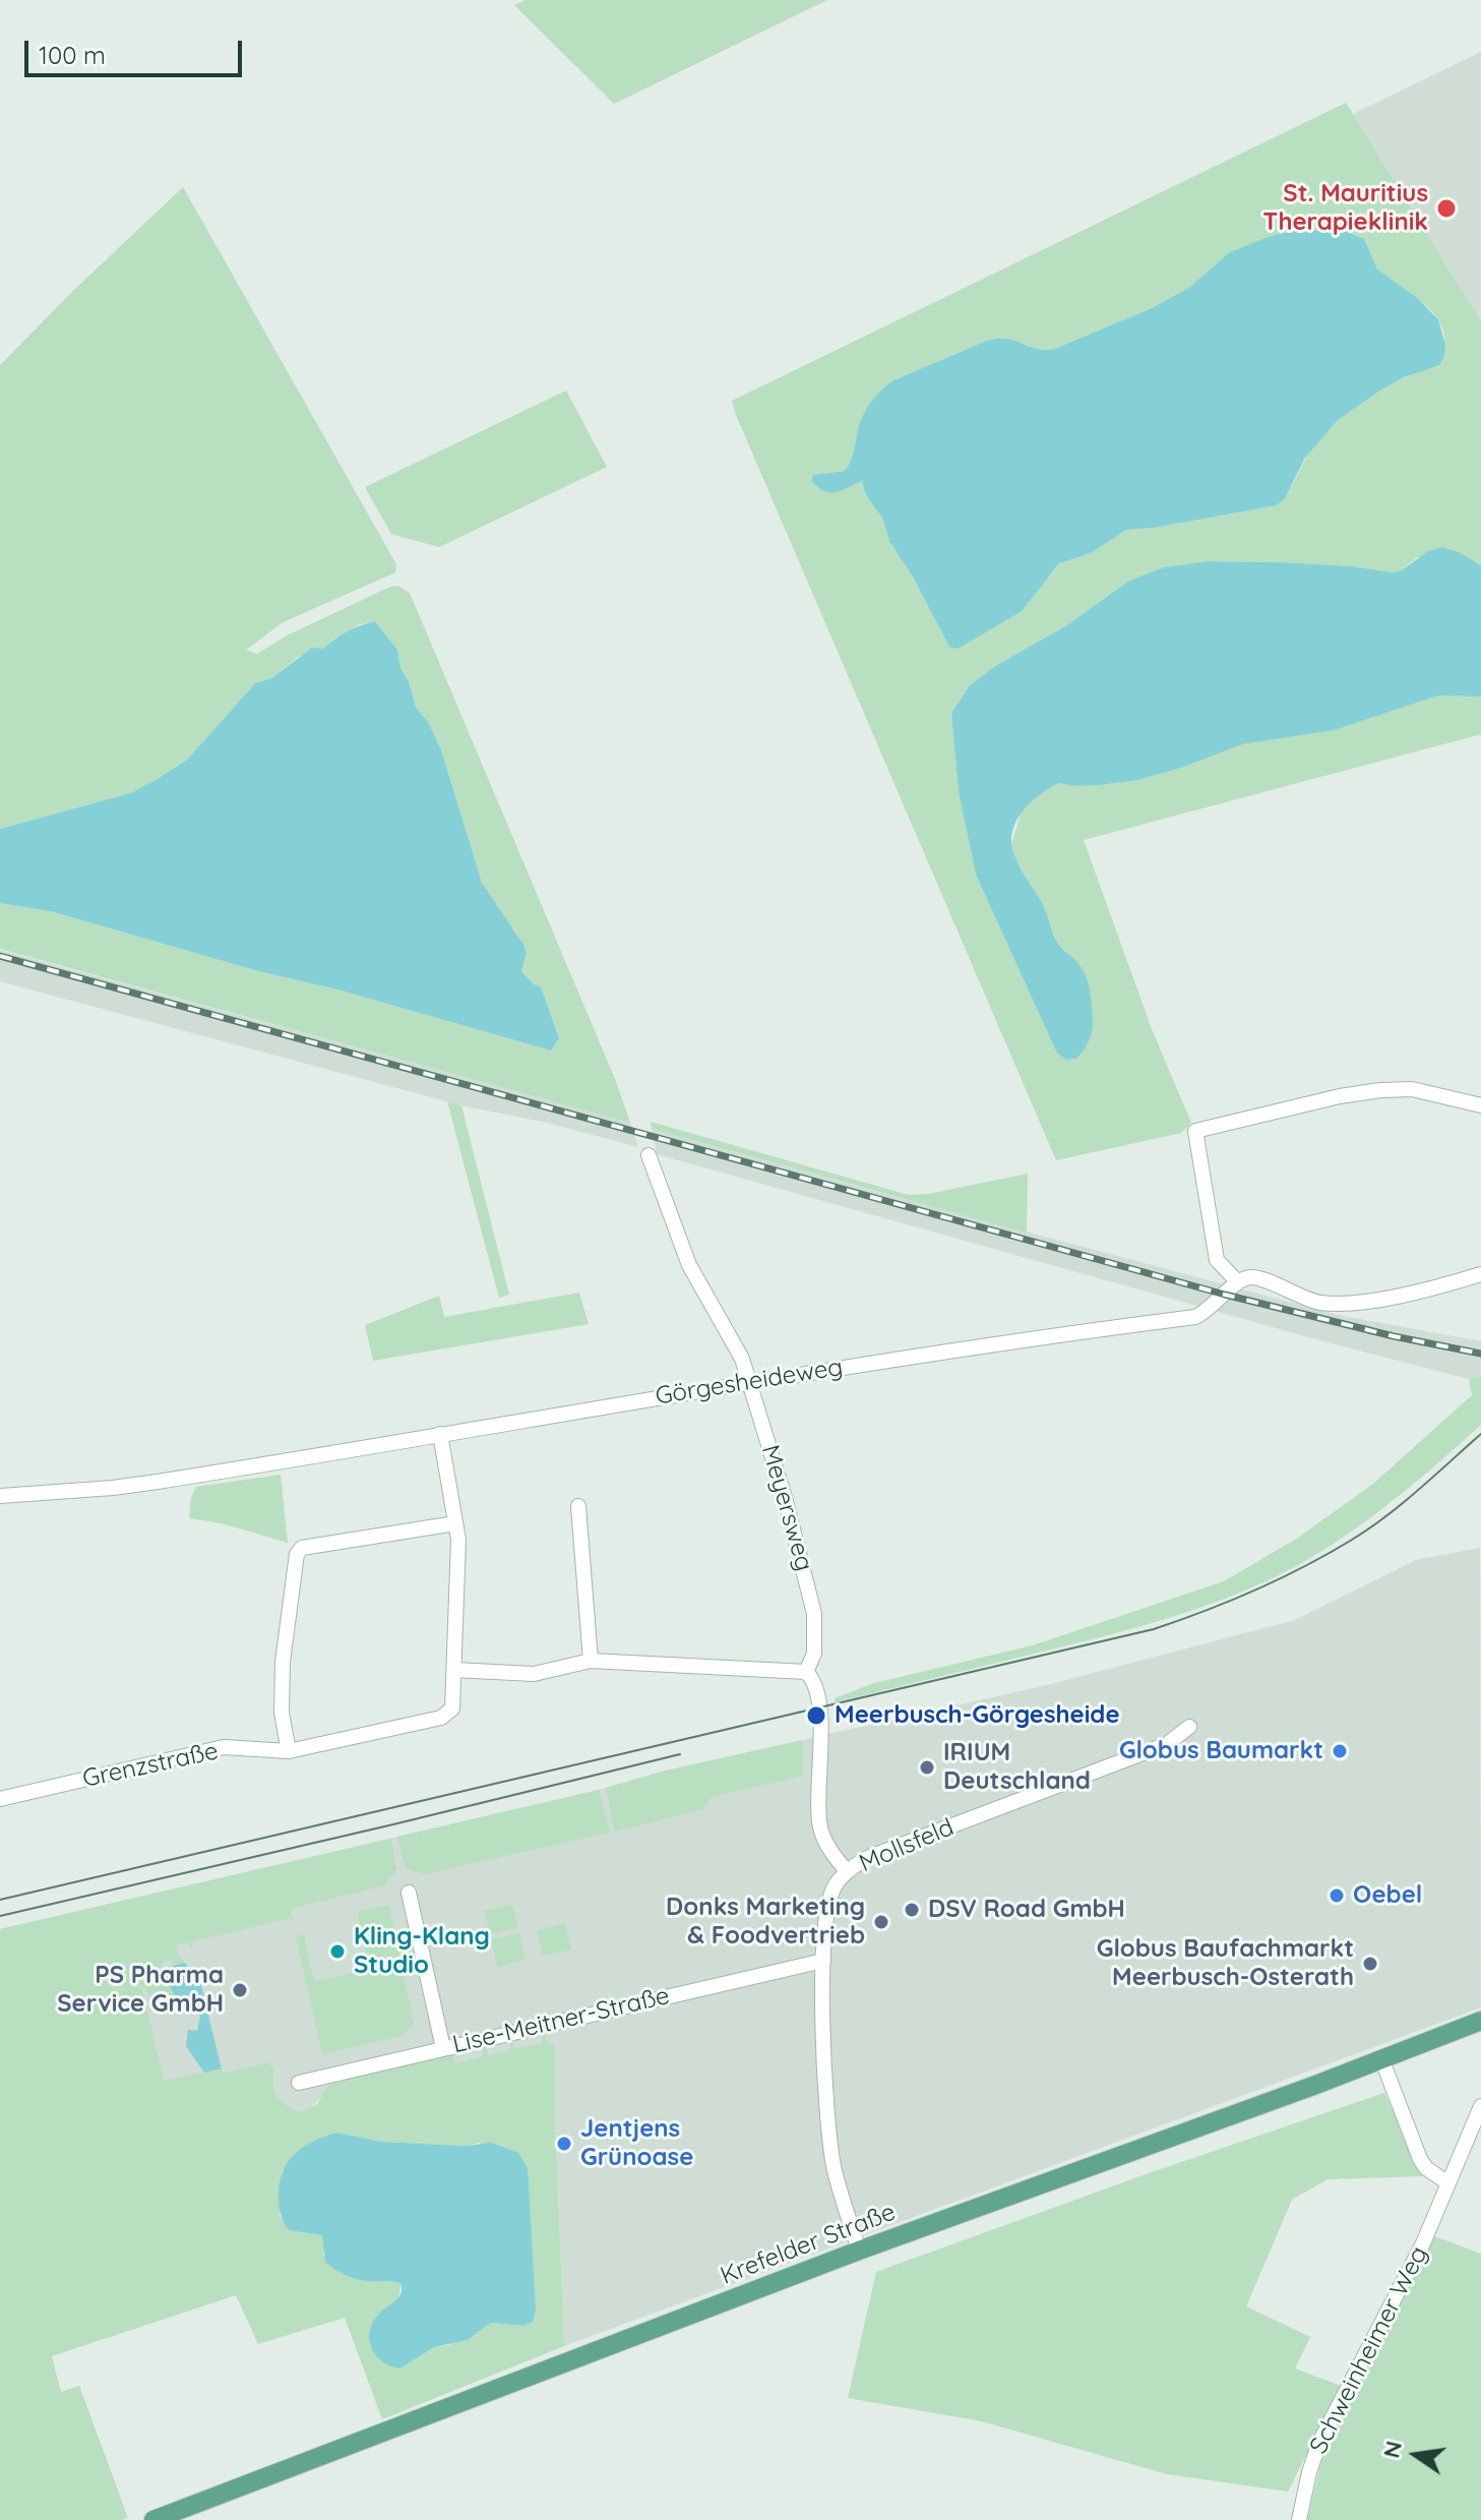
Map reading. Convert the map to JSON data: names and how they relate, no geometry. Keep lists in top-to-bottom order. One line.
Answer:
{"streets":{"main road":["Krefelder Straße"],"street":["Görgesheideweg","Meyersweg","Grenzstraße","Mollsfeld","Lise-Meitner-Straße","Schweinheimer Weg"]},"crossings":[["Görgesheideweg","Meyersweg"],["Görgesheideweg","Grenzstraße"],["Mollsfeld","Lise-Meitner-Straße"],["Mollsfeld","Krefelder Straße"]],"places":["St. Mauritius Therapieklinik","Meerbusch-Görgesheide","Globus Baumarkt","IRIUM Deutschland","Oebel","DSV Road GmbH","Donks Marketing & Foodvertrieb","Kling-Klang Studio","Globus Baufachmarkt Meerbusch-Osterath","PS Pharma Service GmbH","Jentjens Grünoase"],"scale_bar":"100 m","north":"left"}
